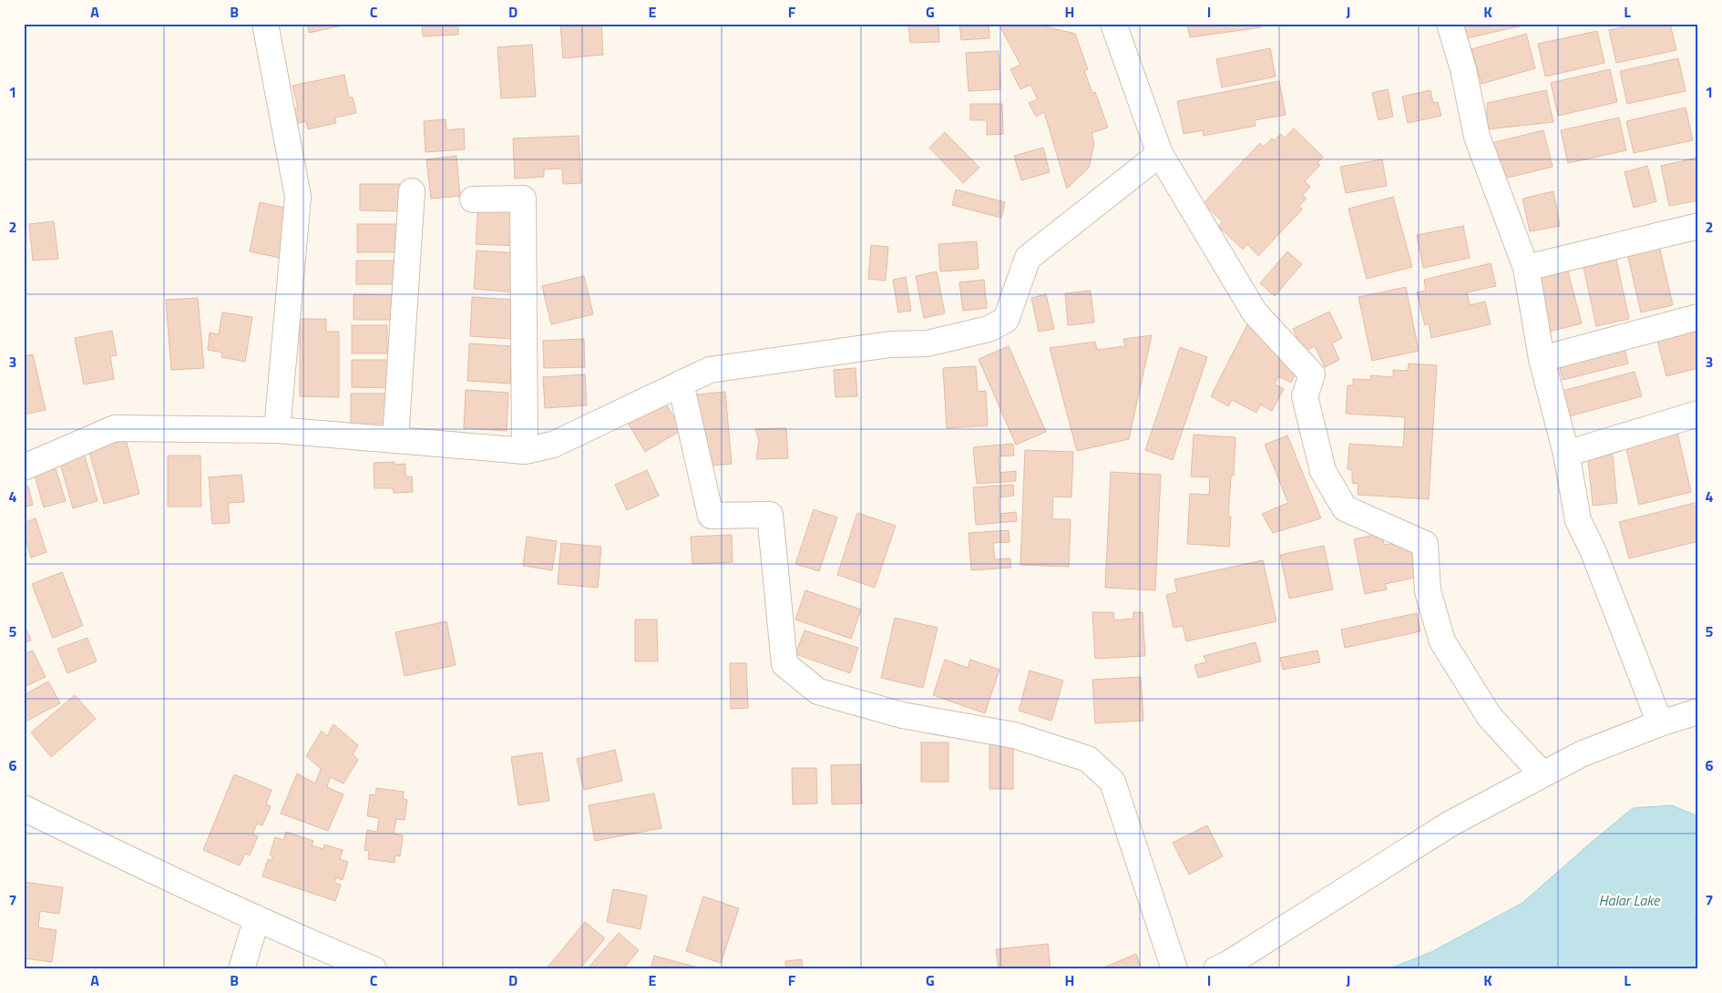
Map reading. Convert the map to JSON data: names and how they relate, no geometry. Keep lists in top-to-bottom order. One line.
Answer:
{"water":["Halar Lake"],"grid":{"columns":["A","B","C","D","E","F","G","H","I","J","K","L"],"rows":["1","2","3","4","5","6","7"]}}
